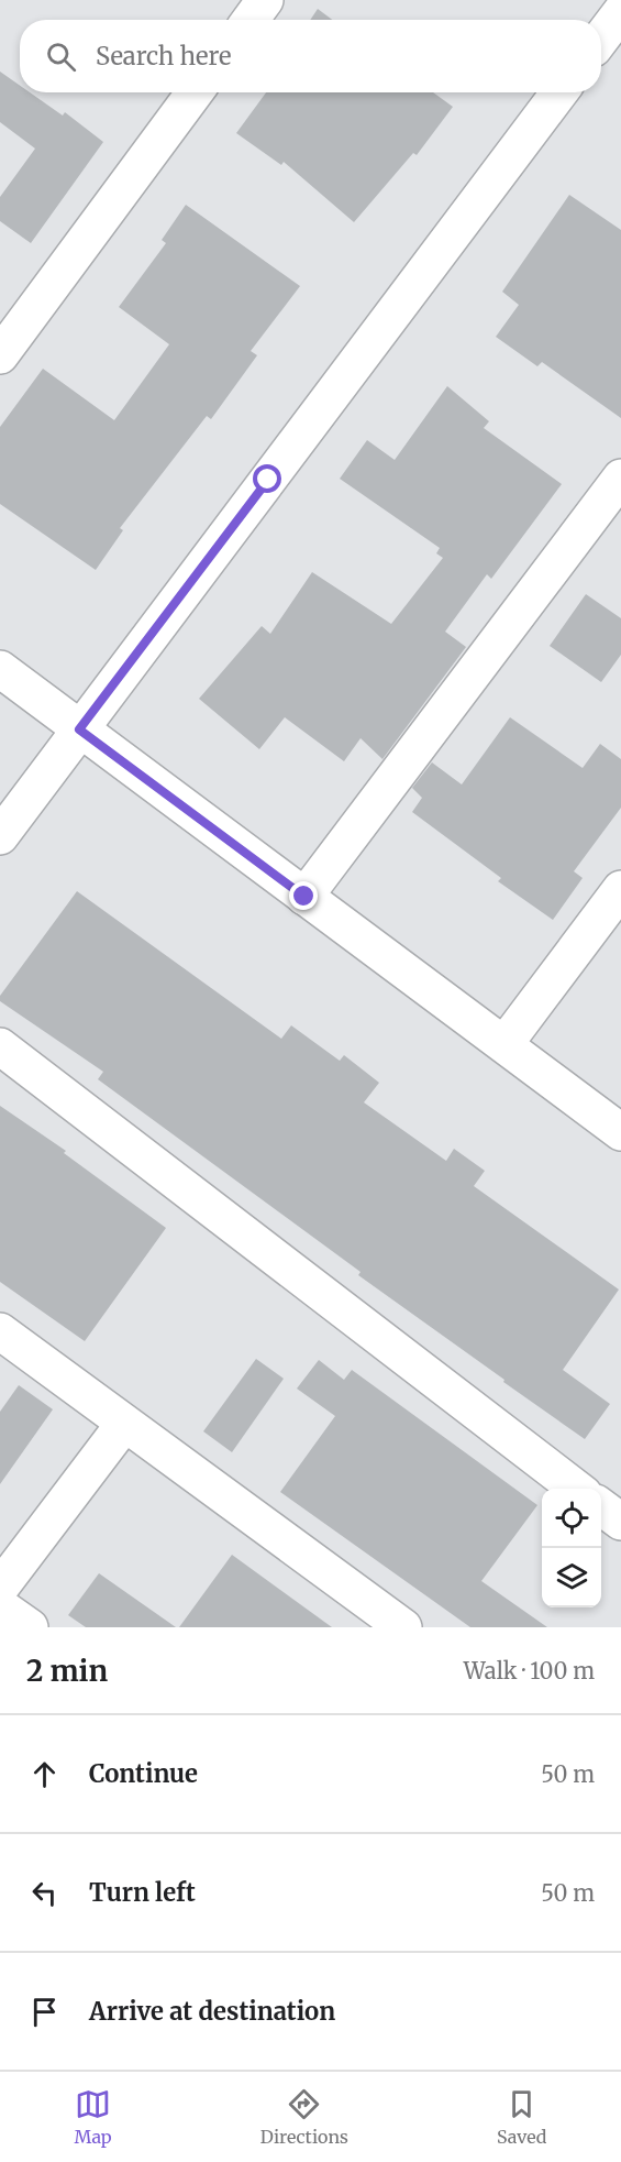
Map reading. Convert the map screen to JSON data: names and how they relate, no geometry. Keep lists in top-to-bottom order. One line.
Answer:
{"page":{"search":"Search here","heading":["2 min","Walk · 100 m"],"list":[["Continue","50 m"],["Turn left","50 m"],"Arrive at destination"],"nav":["Map","Directions","Saved"]}}
